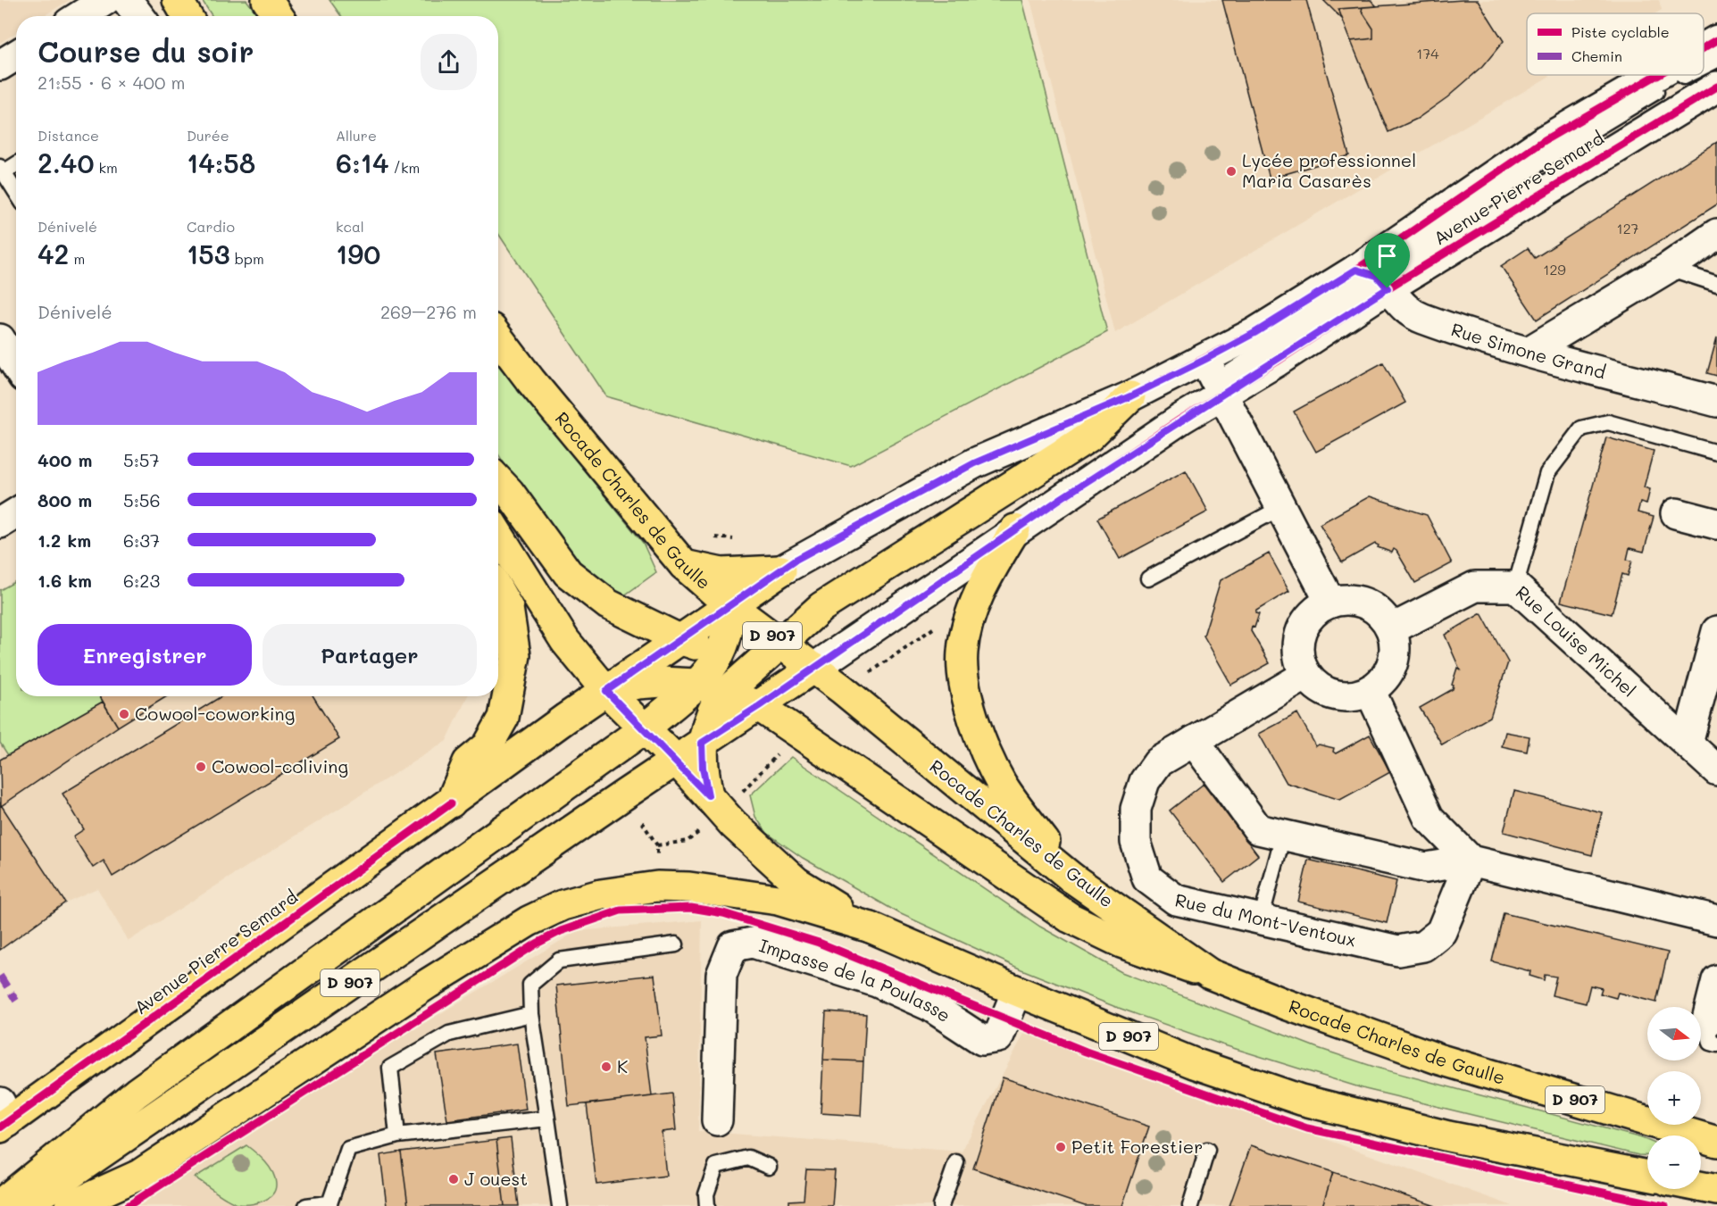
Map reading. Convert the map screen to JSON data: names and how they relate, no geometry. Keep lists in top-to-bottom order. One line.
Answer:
{"streets":{"main road":["Avenue Pierre Semard","Rocade Charles de Gaulle","D 907"],"street":["Rue Simone Grand","Rue Louise Michel","Rue du Mont-Ventoux","Impasse de la Poulasse"]},"crossings":[["Avenue Pierre Semard","Rue Simone Grand"],["Avenue Pierre Semard","Rocade Charles de Gaulle"],["Avenue Pierre Semard","D 907"],["D 907","Impasse de la Poulasse"],["Rue Louise Michel","Rue du Mont-Ventoux"]],"places":["Lycée professionnel Maria Casarès","Cowool-coworking","Cowool-coliving","K","Petit Forestier","J ouest"],"house_numbers":["174","127","129"],"legend":["Piste cyclable","Chemin"],"north":"right","page":{"heading":["Course du soir","21:55 · 6 × 400 m"],"stats":[["Distance","2.40 km"],["Durée","14:58"],["Allure","6:14 /km"],["Dénivelé","42 m"],["Cardio","153 bpm"],["kcal","190"]],"chart":["Dénivelé","269–276 m"],"list":[{"name":"400 m","note":"5:57"},{"name":"800 m","note":"5:56"},{"name":"1.2 km","note":"6:37"},{"name":"1.6 km","note":"6:23"}],"buttons":["Enregistrer","Partager"],"map_buttons":["+","−"]}}
